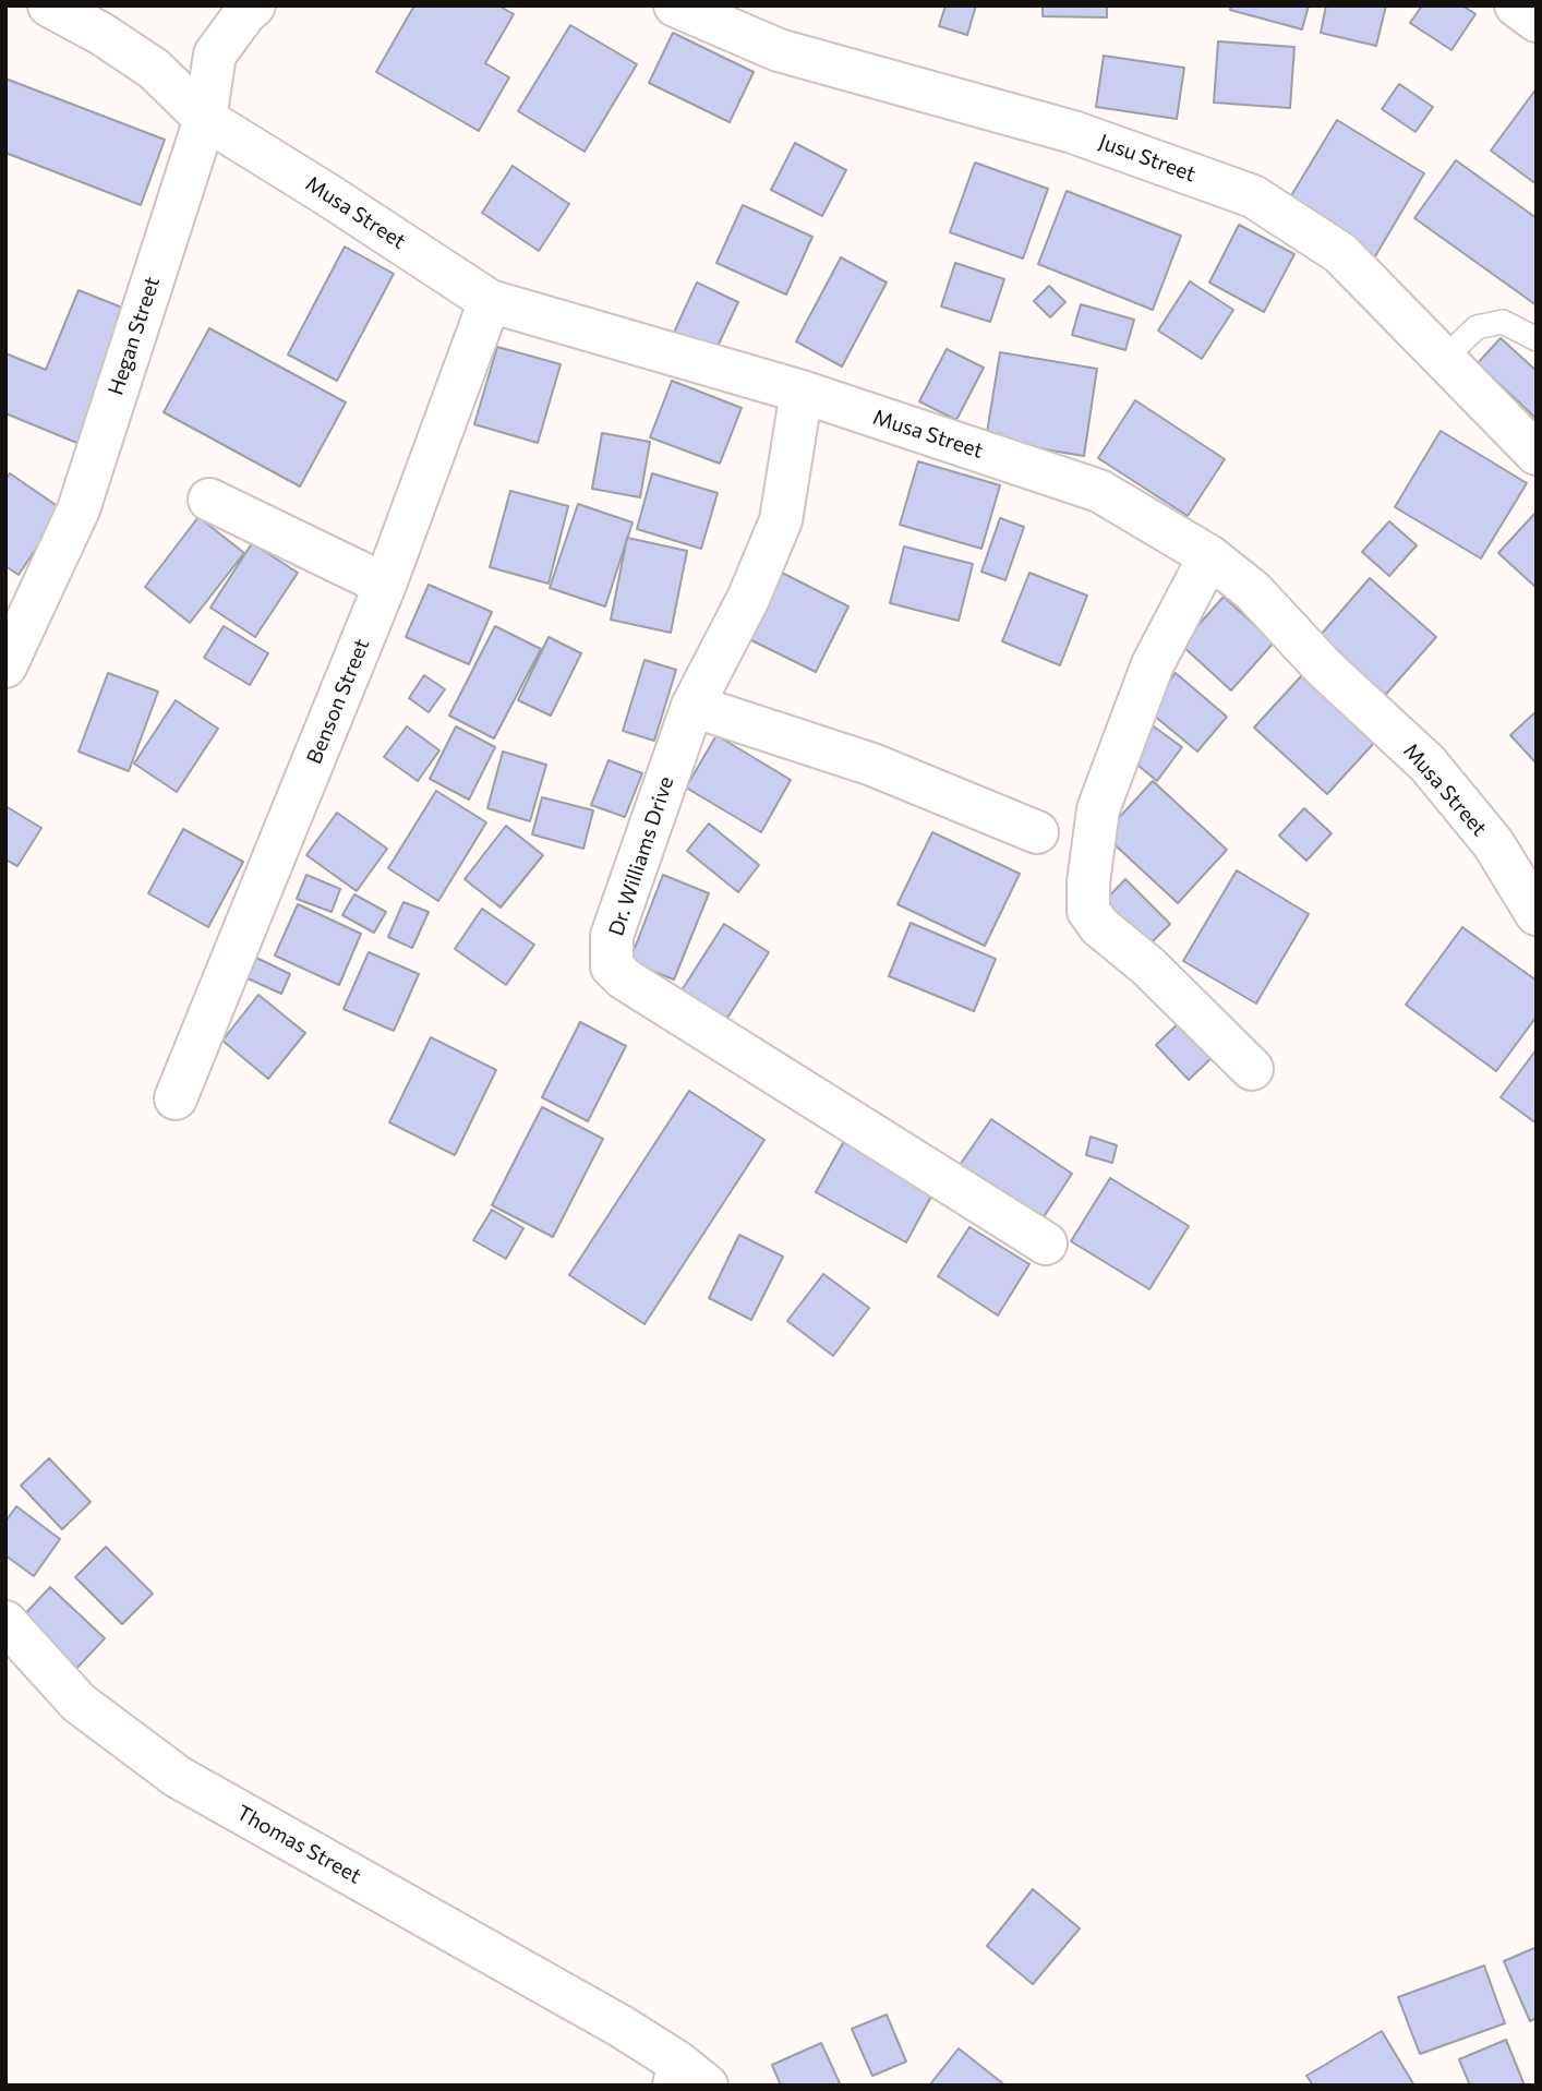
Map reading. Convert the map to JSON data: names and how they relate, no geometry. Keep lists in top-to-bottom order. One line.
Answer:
{"streets":{"street":["Jusu Street","Musa Street","Hegan Street","Benson Street","Dr. Williams Drive","Thomas Street"]},"crossings":[["Musa Street","Hegan Street"],["Musa Street","Benson Street"],["Musa Street","Dr. Williams Drive"]]}
